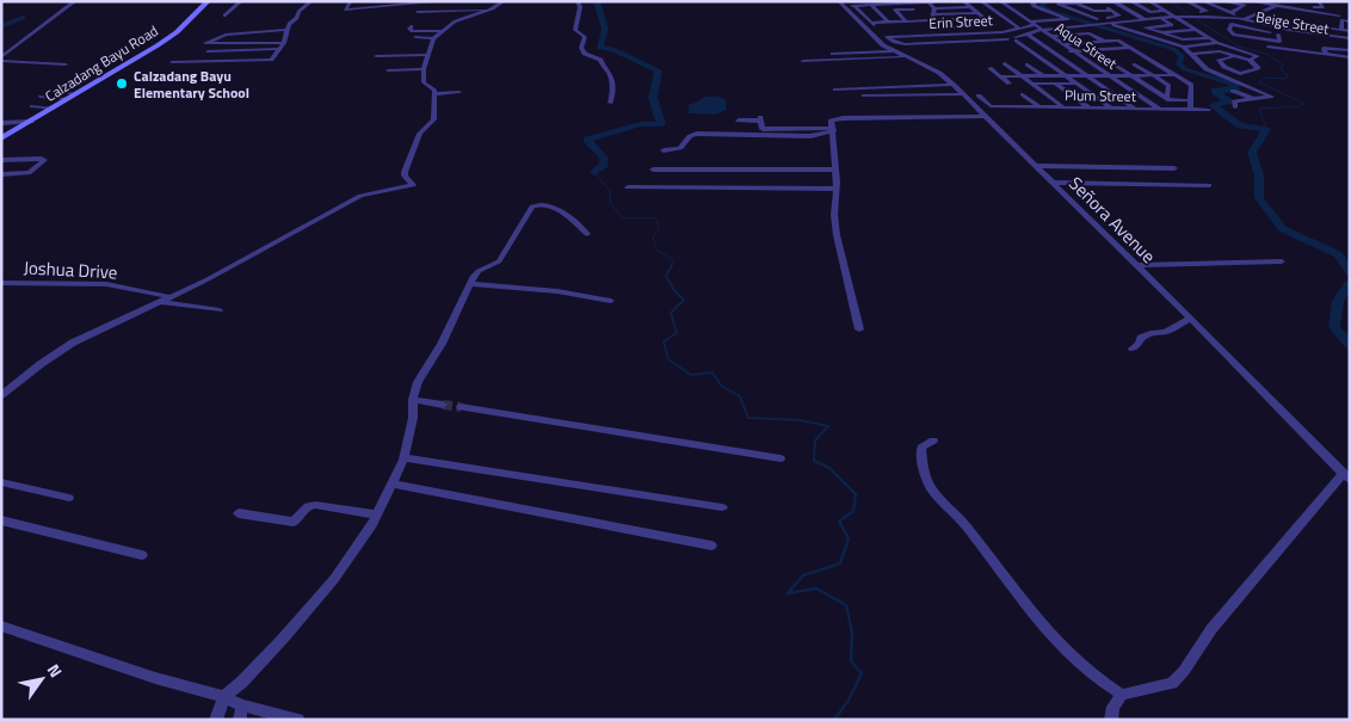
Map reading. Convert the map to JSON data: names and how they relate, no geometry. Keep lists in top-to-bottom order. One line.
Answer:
{"streets":{"street":["Erin Street","Beige Street","Aqua Street","Calzadang Bayu Road","Plum Street","Señora Avenue","Joshua Drive"]},"crossings":[["Erin Street","Aqua Street"],["Aqua Street","Plum Street"]],"places":["Calzadang Bayu Elementary School"],"north":"top right"}
